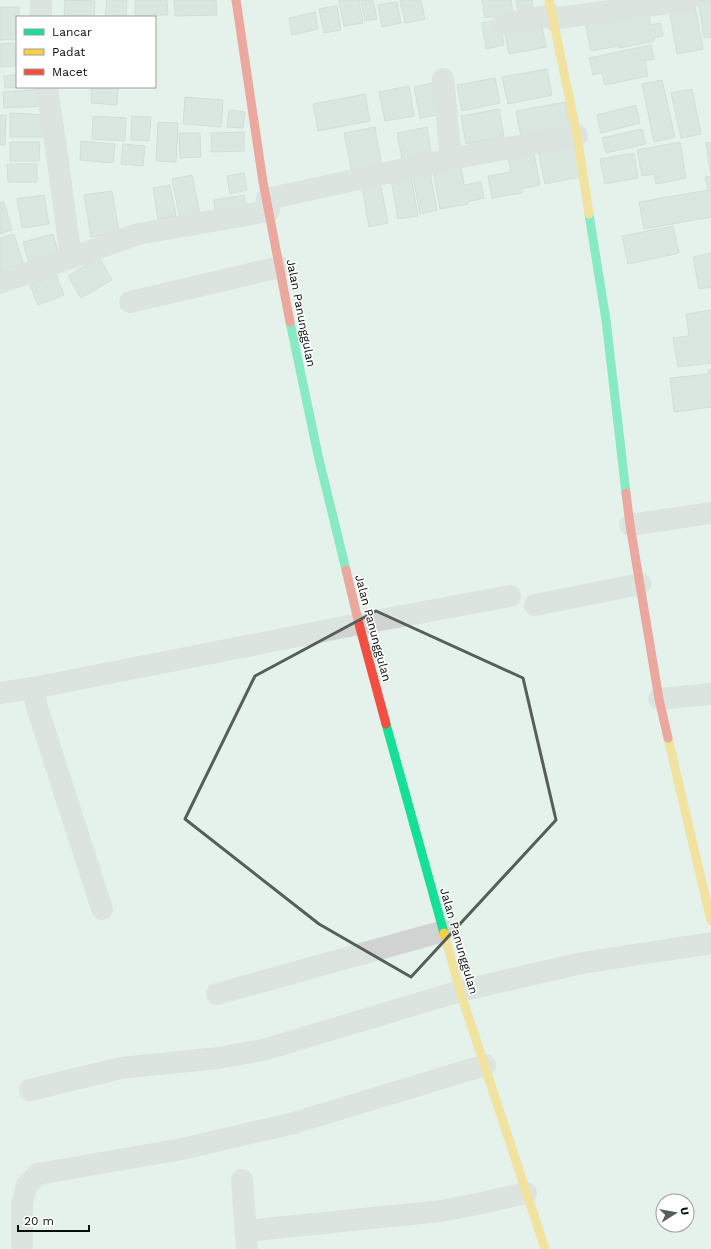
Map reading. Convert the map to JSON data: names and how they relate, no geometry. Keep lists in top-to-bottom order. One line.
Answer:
{"streets":{"main road":["Jalan Panunggulan"]},"legend":["Lancar","Padat","Macet"],"scale_bar":"20 m","north":"right"}
